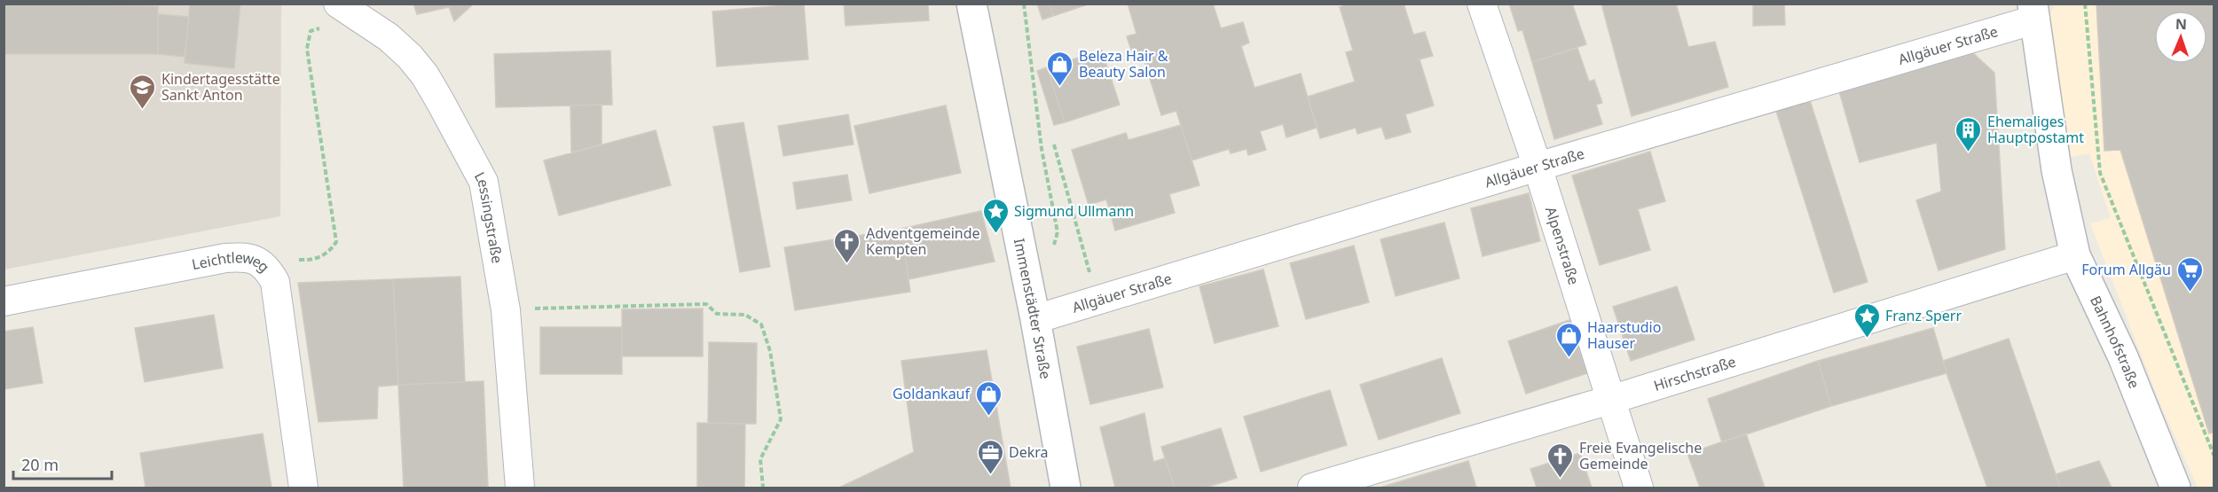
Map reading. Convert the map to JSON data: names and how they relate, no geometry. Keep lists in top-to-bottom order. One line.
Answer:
{"streets":{"street":["Allgäuer Straße","Lessingstraße","Alpenstraße","Leichtleweg","Immenstädter Straße","Bahnhofstraße","Hirschstraße"]},"crossings":[["Allgäuer Straße","Alpenstraße"],["Allgäuer Straße","Immenstädter Straße"],["Allgäuer Straße","Bahnhofstraße"],["Alpenstraße","Hirschstraße"],["Bahnhofstraße","Hirschstraße"]],"places":{"shop":["Beleza Hair & Beauty Salon","Haarstudio Hauser","Goldankauf"],"school or university":["Kindertagesstätte Sankt Anton"],"building":["Ehemaliges Hauptpostamt"],"place":["Sigmund Ullmann","Franz Sperr"],"church":["Adventgemeinde Kempten","Freie Evangelische Gemeinde"],"supermarket":["Forum Allgäu"],"office":["Dekra"]},"scale_bar":"20 m","north":"top"}
